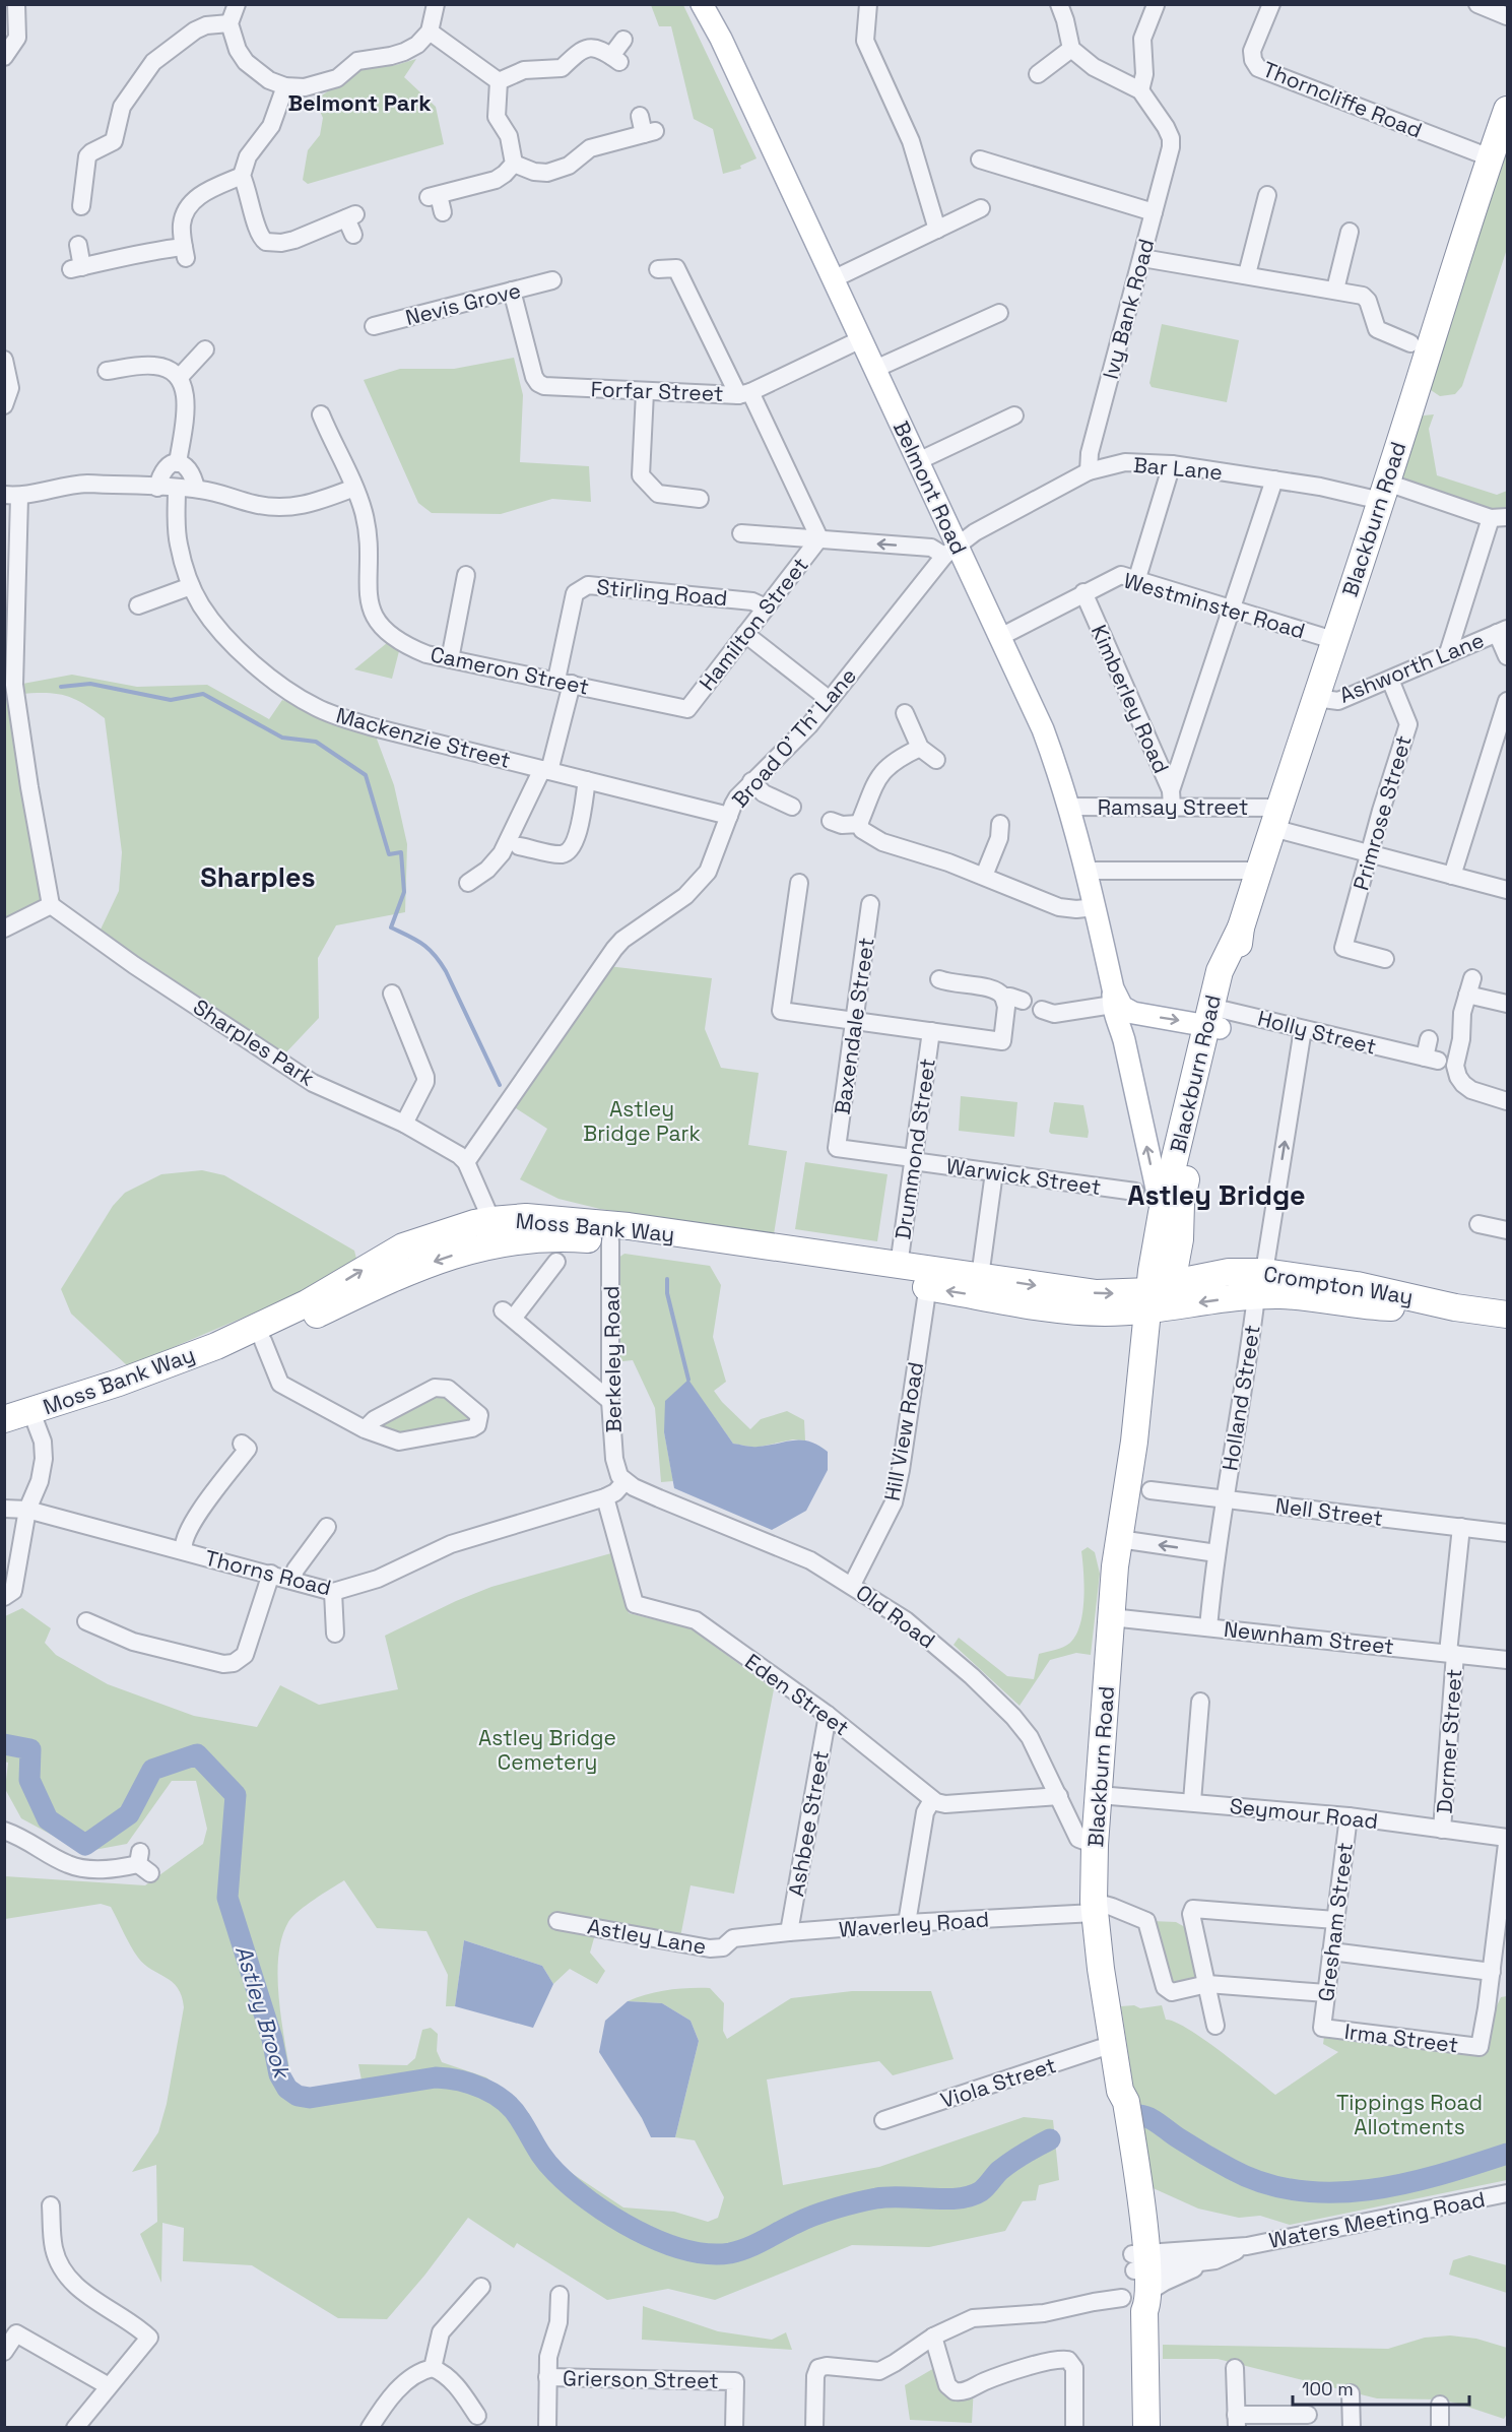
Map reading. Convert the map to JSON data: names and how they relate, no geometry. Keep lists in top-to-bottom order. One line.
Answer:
{"streets":{"highway":["Blackburn Road","Moss Bank Way","Crompton Way"],"main road":["Belmont Road"],"street":["Thorncliffe Road","Nevis Grove","Ivy Bank Road","Forfar Street","Bar Lane","Stirling Road","Westminster Road","Hamilton Street","Ashworth Lane","Cameron Street","Kimberley Road","Mackenzie Street","Broad O' Th' Lane","Ramsay Street","Primrose Street","Baxendale Street","Holly Street","Sharples Park","Drummond Street","Warwick Street","Berkeley Road","Holland Street","Hill View Road","Nell Street","Thorns Road","Old Road","Newnham Street","Eden Street","Dormer Street","Seymour Road","Ashbee Street","Gresham Street","Waverley Road","Astley Lane","Irma Street","Viola Street","Waters Meeting Road","Grierson Street"]},"crossings":[["Thorncliffe Road","Blackburn Road"],["Nevis Grove","Forfar Street"],["Ivy Bank Road","Bar Lane"],["Forfar Street","Belmont Road"],["Bar Lane","Belmont Road"],["Bar Lane","Blackburn Road"],["Bar Lane","Broad O' Th' Lane"],["Belmont Road","Blackburn Road"],["Belmont Road","Westminster Road"],["Belmont Road","Broad O' Th' Lane"],["Belmont Road","Ramsay Street"],["Blackburn Road","Westminster Road"],["Blackburn Road","Ashworth Lane"],["Blackburn Road","Ramsay Street"],["Blackburn Road","Holly Street"],["Blackburn Road","Moss Bank Way"],["Blackburn Road","Crompton Way"],["Blackburn Road","Old Road"],["Blackburn Road","Newnham Street"],["Blackburn Road","Seymour Road"],["Blackburn Road","Waverley Road"],["Blackburn Road","Viola Street"],["Blackburn Road","Waters Meeting Road"],["Stirling Road","Hamilton Street"],["Stirling Road","Cameron Street"],["Stirling Road","Mackenzie Street"],["Westminster Road","Kimberley Road"],["Hamilton Street","Cameron Street"],["Ashworth Lane","Primrose Street"],["Kimberley Road","Ramsay Street"],["Mackenzie Street","Broad O' Th' Lane"],["Broad O' Th' Lane","Sharples Park"],["Ramsay Street","Primrose Street"],["Baxendale Street","Warwick Street"],["Holly Street","Holland Street"],["Drummond Street","Warwick Street"],["Drummond Street","Moss Bank Way"],["Moss Bank Way","Crompton Way"],["Moss Bank Way","Berkeley Road"],["Moss Bank Way","Hill View Road"],["Crompton Way","Holland Street"],["Berkeley Road","Thorns Road"],["Berkeley Road","Old Road"],["Holland Street","Nell Street"],["Holland Street","Newnham Street"],["Hill View Road","Old Road"],["Nell Street","Dormer Street"],["Thorns Road","Old Road"],["Thorns Road","Eden Street"],["Newnham Street","Dormer Street"],["Eden Street","Ashbee Street"],["Dormer Street","Seymour Road"],["Seymour Road","Gresham Street"],["Ashbee Street","Waverley Road"],["Gresham Street","Irma Street"],["Waverley Road","Astley Lane"]],"one_way":["Holland Street"],"districts":["Belmont Park","Sharples","Astley Bridge"],"water":["Astley Brook"],"parks":["Astley Bridge Park","Astley Bridge Cemetery","Tippings Road Allotments"],"scale_bar":"100 m"}
